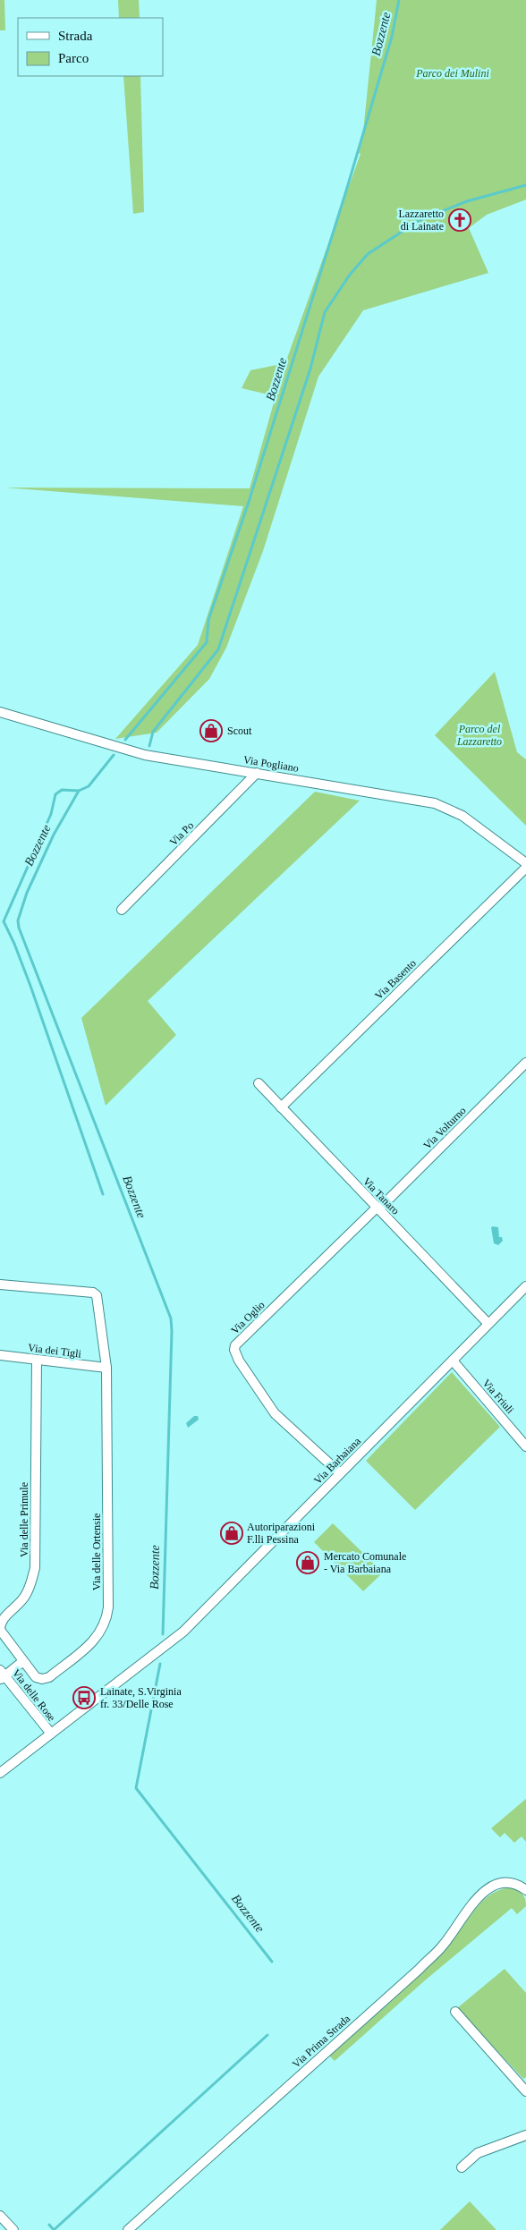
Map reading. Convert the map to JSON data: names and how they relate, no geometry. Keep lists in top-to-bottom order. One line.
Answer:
{"streets":{"street":["Via Pogliano","Via Po","Via Basento","Via Volturno","Via Tanaro","Via Oglio","Via dei Tigli","Via Friuli","Via Barbaiana","Via delle Primule","Via delle Ortensie","Via delle Rose","Via Prima Strada"]},"crossings":[["Via Pogliano","Via Po"],["Via Basento","Via Tanaro"],["Via Volturno","Via Tanaro"],["Via Volturno","Via Oglio"],["Via Tanaro","Via Oglio"],["Via Tanaro","Via Barbaiana"],["Via Oglio","Via Barbaiana"],["Via dei Tigli","Via delle Primule"],["Via dei Tigli","Via delle Ortensie"],["Via Friuli","Via Barbaiana"],["Via Barbaiana","Via delle Rose"],["Via delle Primule","Via delle Ortensie"]],"water":["Bozzente"],"parks":["Parco dei Mulini","Parco del Lazzaretto"],"places":{"church":["Lazzaretto di Lainate"],"shop":["Scout","Autoriparazioni F.lli Pessina","Mercato Comunale - Via Barbaiana"],"bus stop":["Lainate, S.Virginia fr. 33/Delle Rose"]},"legend":["Strada","Parco"]}
